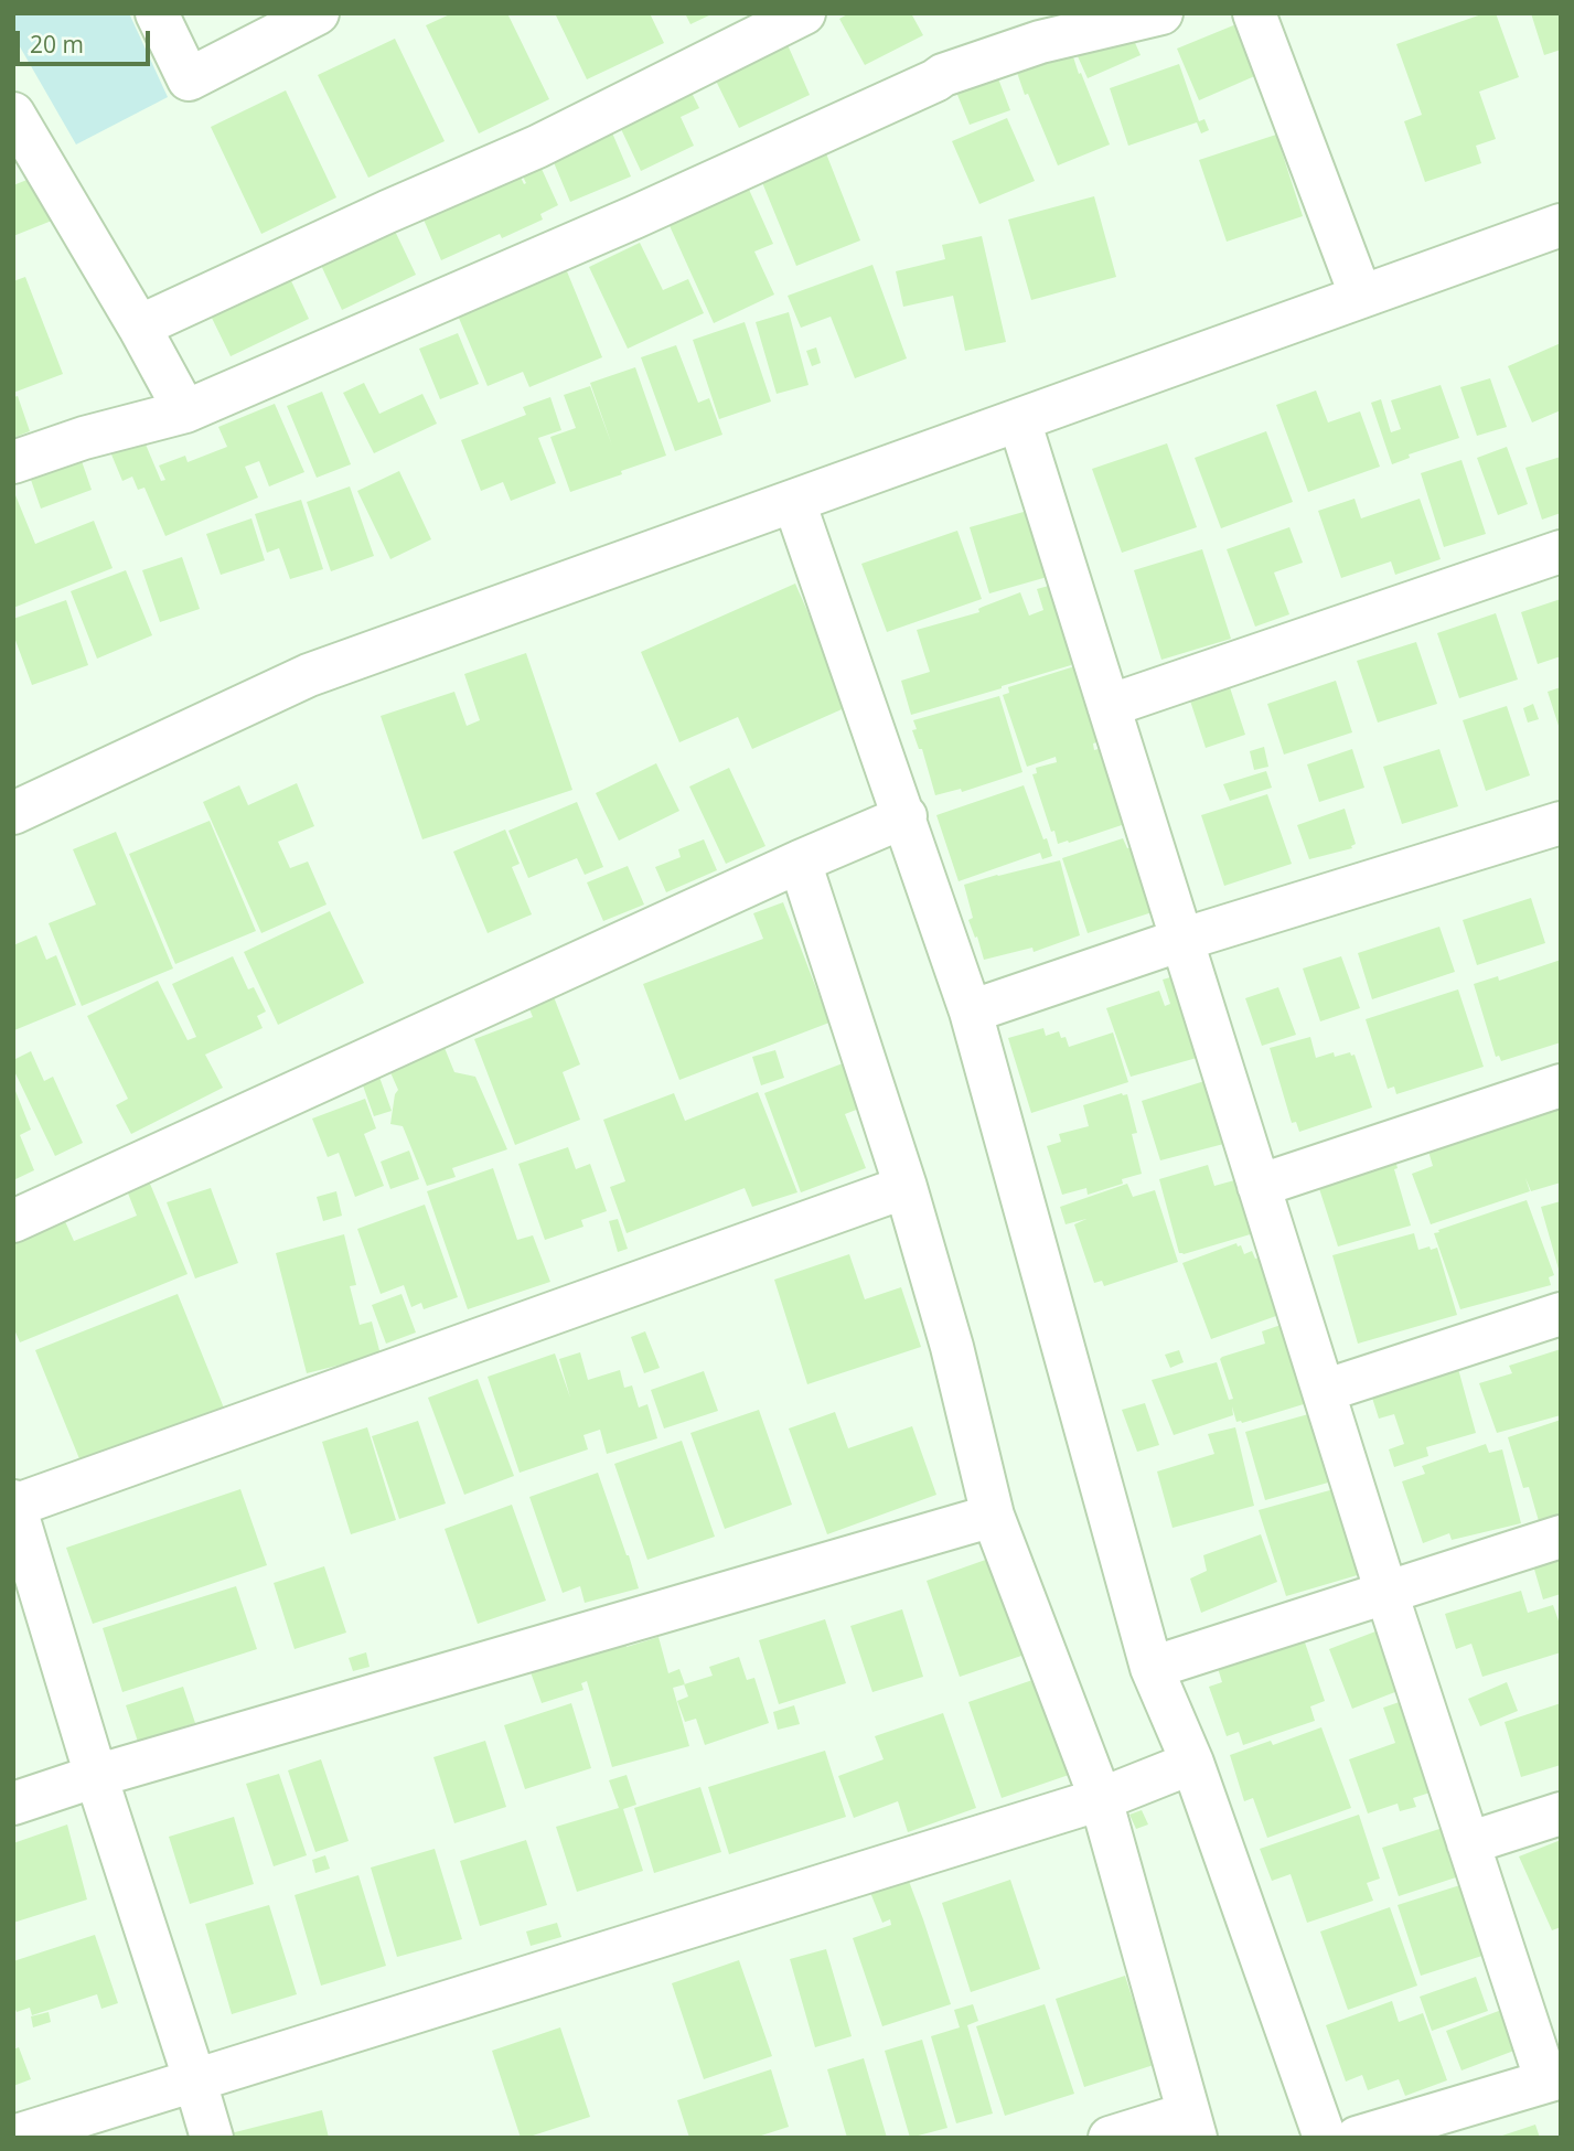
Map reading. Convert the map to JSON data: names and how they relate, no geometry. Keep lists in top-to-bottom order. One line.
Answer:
{"scale_bar":"20 m"}
